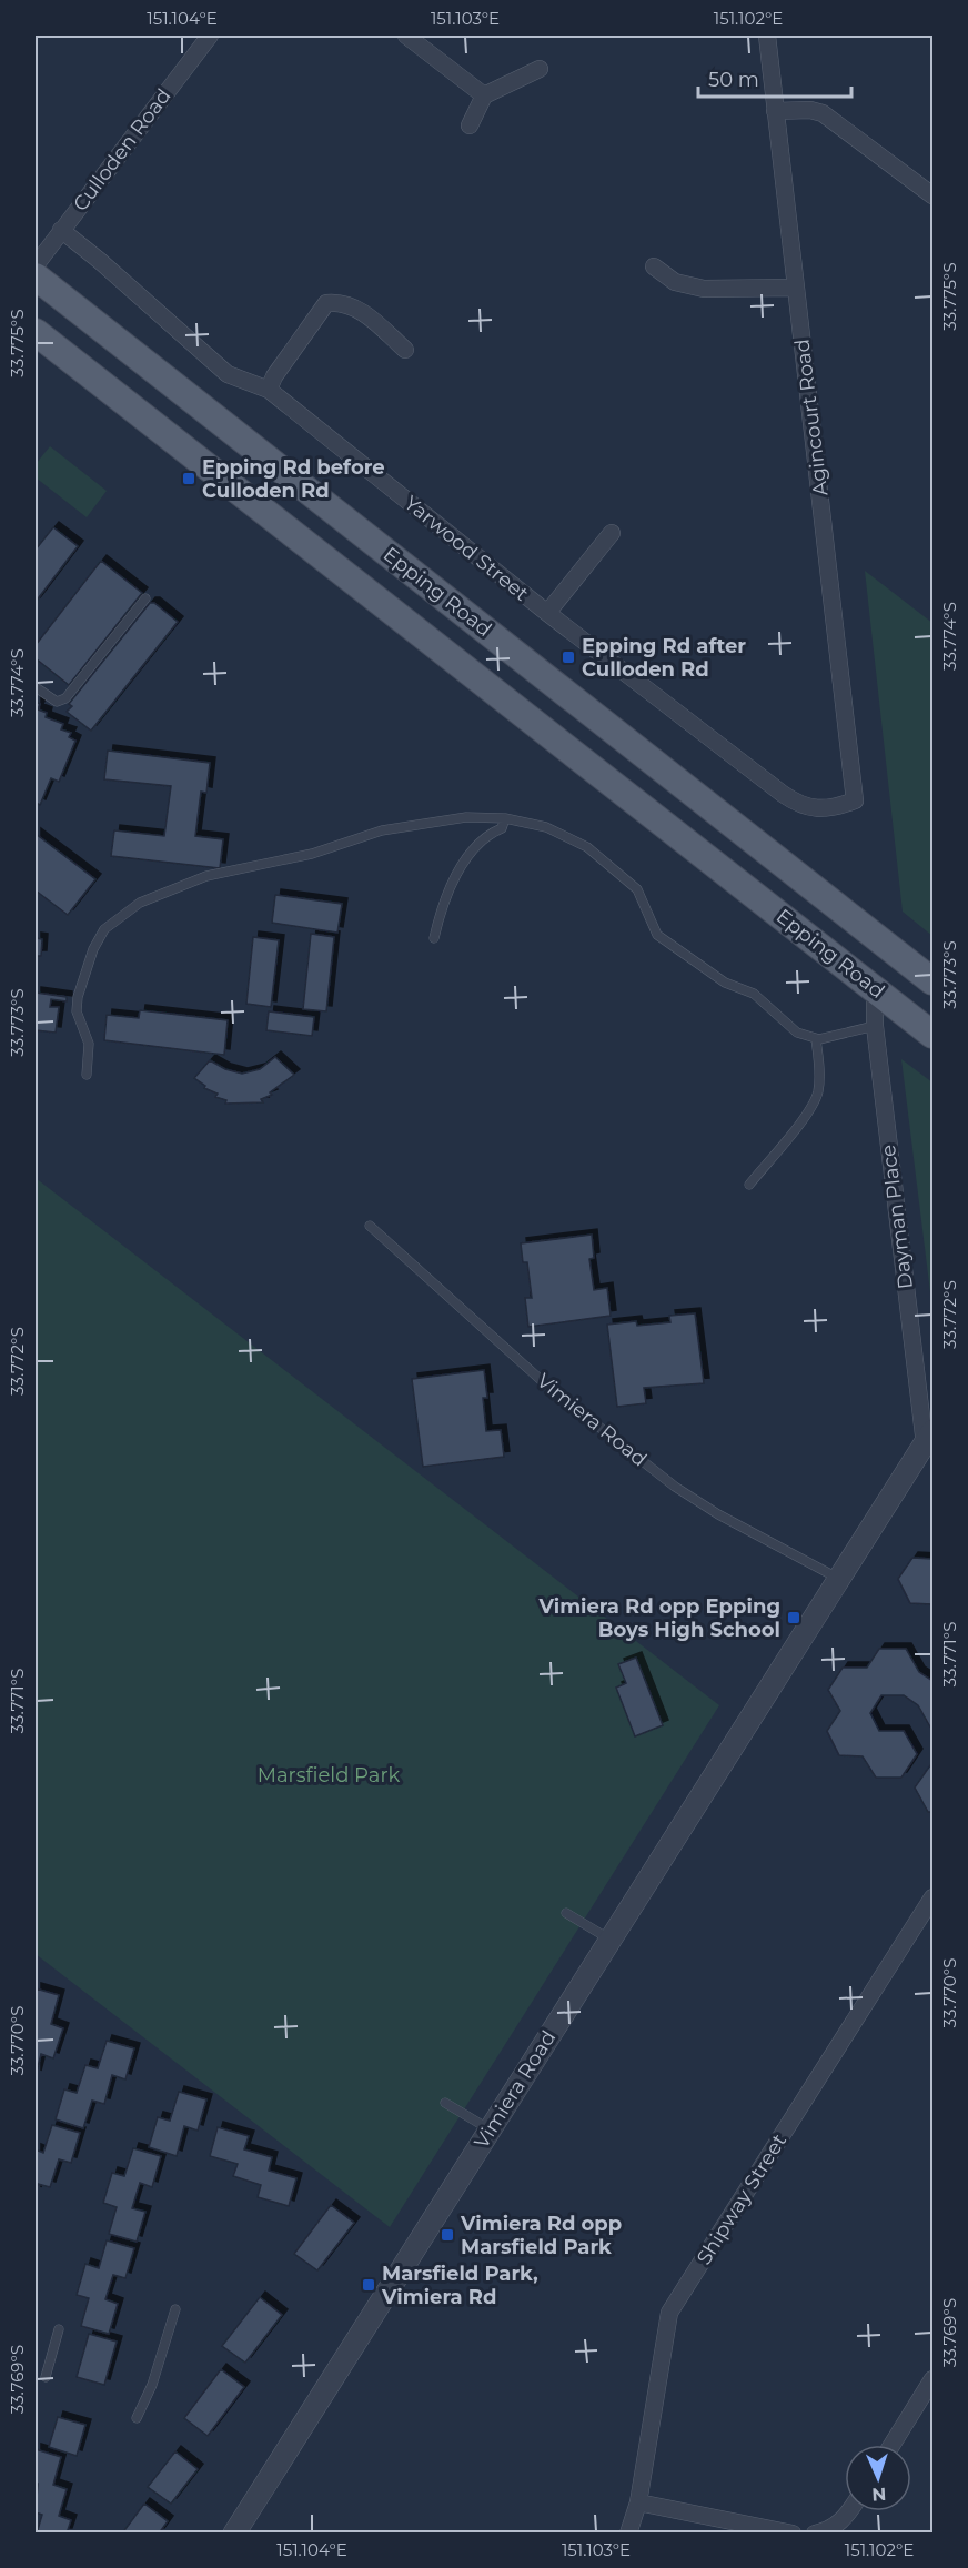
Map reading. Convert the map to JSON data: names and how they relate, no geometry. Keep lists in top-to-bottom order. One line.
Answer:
{"streets":{"main road":["Epping Road"],"street":["Culloden Road","Agincourt Road","Yarwood Street","Dayman Place","Vimiera Road","Shipway Street"]},"crossings":[["Culloden Road","Yarwood Street"],["Agincourt Road","Yarwood Street"],["Epping Road","Dayman Place"],["Dayman Place","Vimiera Road"]],"parks":["Marsfield Park"],"places":{"transit":["Epping Rd before Culloden Rd","Epping Rd after Culloden Rd","Vimiera Rd opp Epping Boys High School","Vimiera Rd opp Marsfield Park","Marsfield Park, Vimiera Rd"]},"scale_bar":"50 m","north":"bottom","coordinates":["151.104°E","151.103°E","151.102°E","33.775°S","33.774°S","33.773°S","33.772°S","33.771°S","33.770°S","33.769°S"]}
